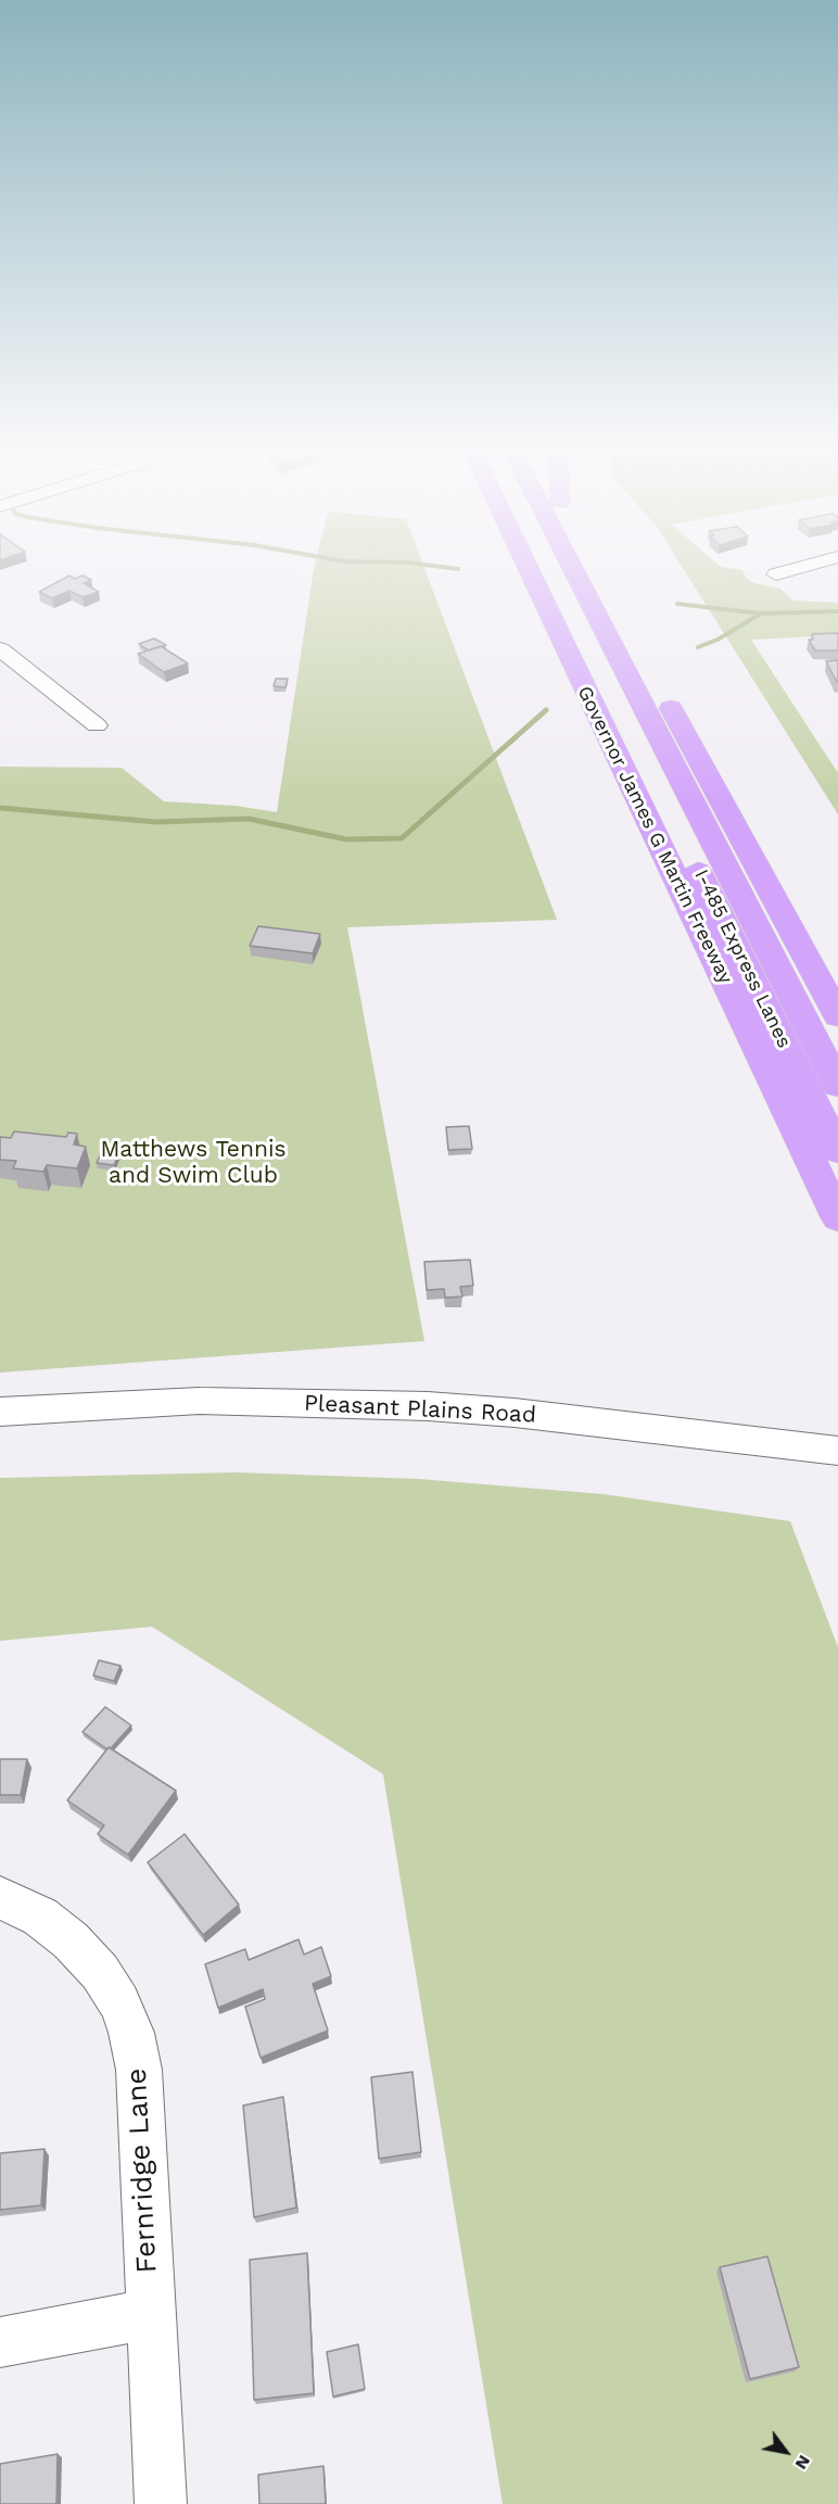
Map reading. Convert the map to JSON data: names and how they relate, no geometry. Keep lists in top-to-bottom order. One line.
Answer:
{"streets":{"highway":["Governor James G Martin Freeway","I-485 Express Lanes"],"street":["Pleasant Plains Road","Fernridge Lane"]},"parks":["Matthews Tennis and Swim Club"],"north":"bottom right"}
